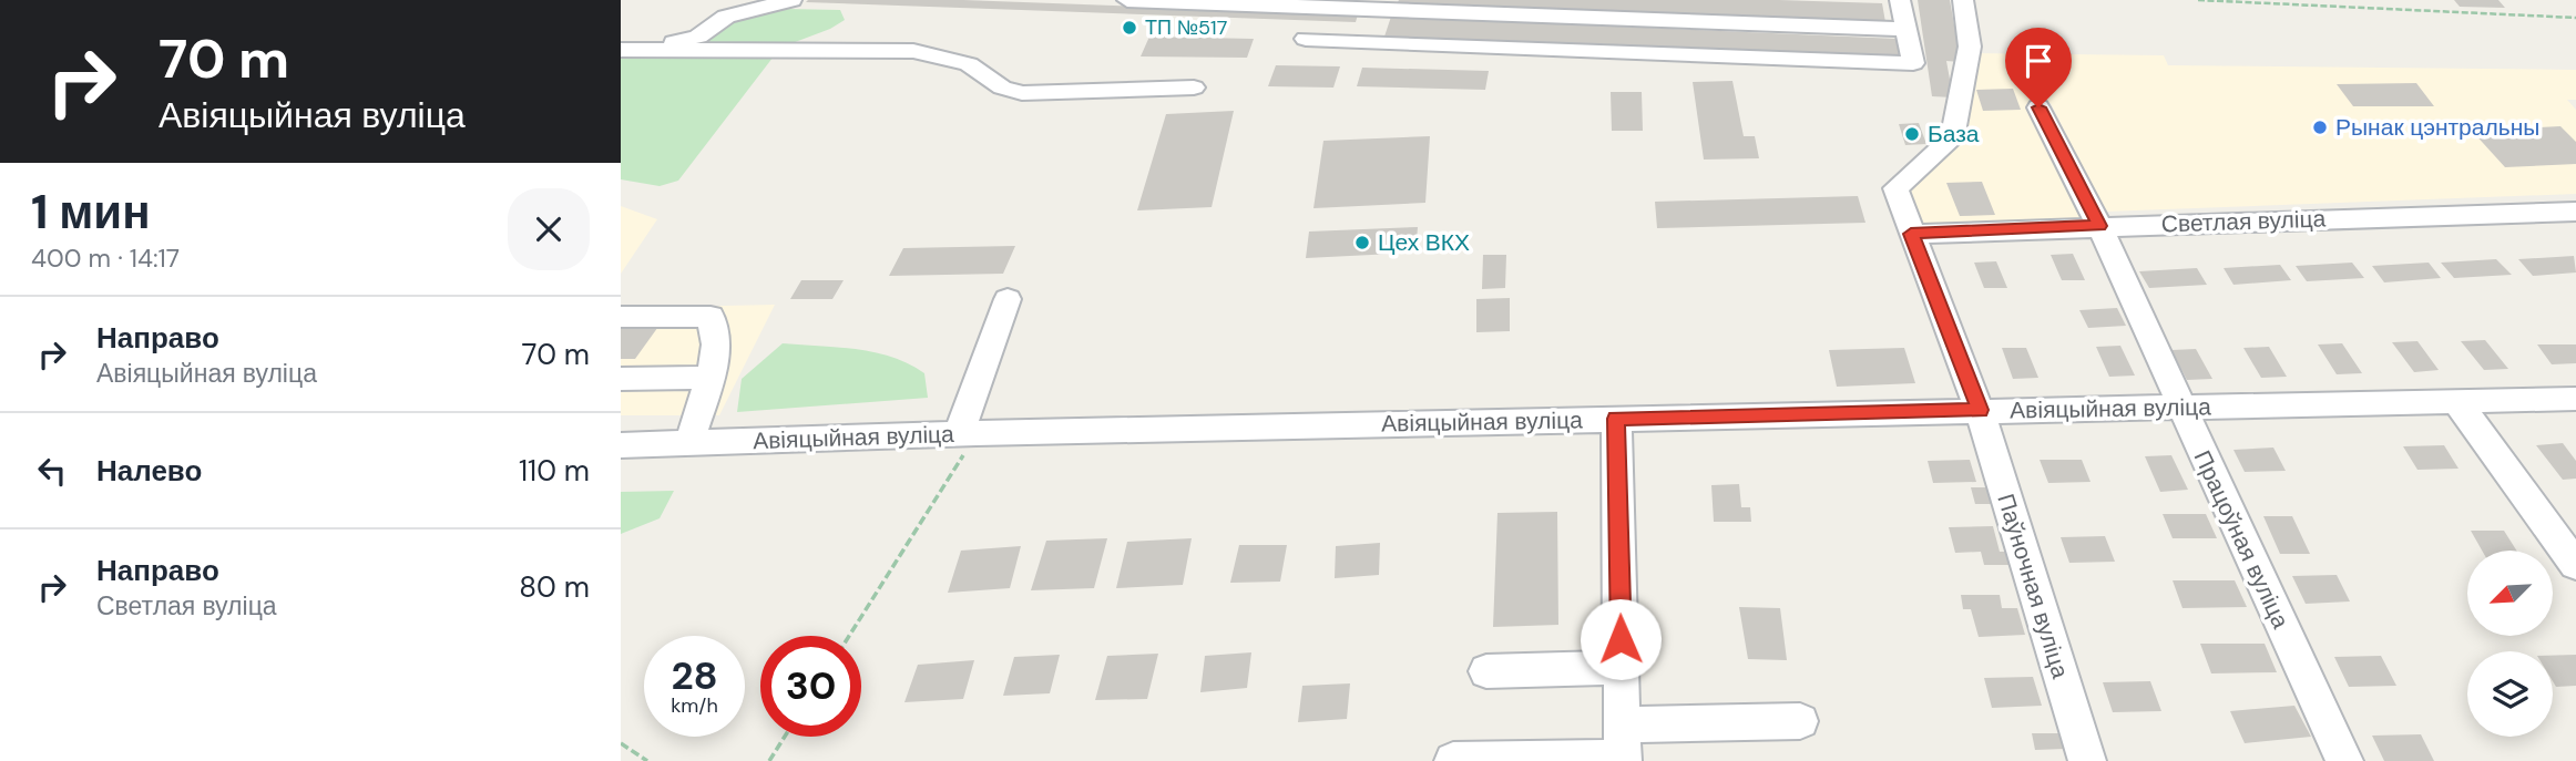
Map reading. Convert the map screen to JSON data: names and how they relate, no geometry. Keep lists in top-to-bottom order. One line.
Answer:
{"streets":{"street":["Светлая вуліца","Авіяцыйная вуліца","Працоўная вуліца","Паўночная вуліца"]},"crossings":[["Светлая вуліца","Працоўная вуліца"],["Светлая вуліца","Паўночная вуліца"],["Авіяцыйная вуліца","Працоўная вуліца"],["Авіяцыйная вуліца","Паўночная вуліца"]],"places":["ТП №517","Рынак цэнтральны","База","Цех ВКХ"],"north":"bottom left","page":{"turn":["70 m","Авіяцыйная вуліца"],"heading":["1 мин","400 m · 14:17"],"list":[{"name":"Направо","note":"Авіяцыйная вуліца","value":"70 m"},{"name":"Налево","value":"110 m"},{"name":"Направо","note":"Светлая вуліца","value":"80 m"}],"speed":"28 km/h","limit":"30"}}
